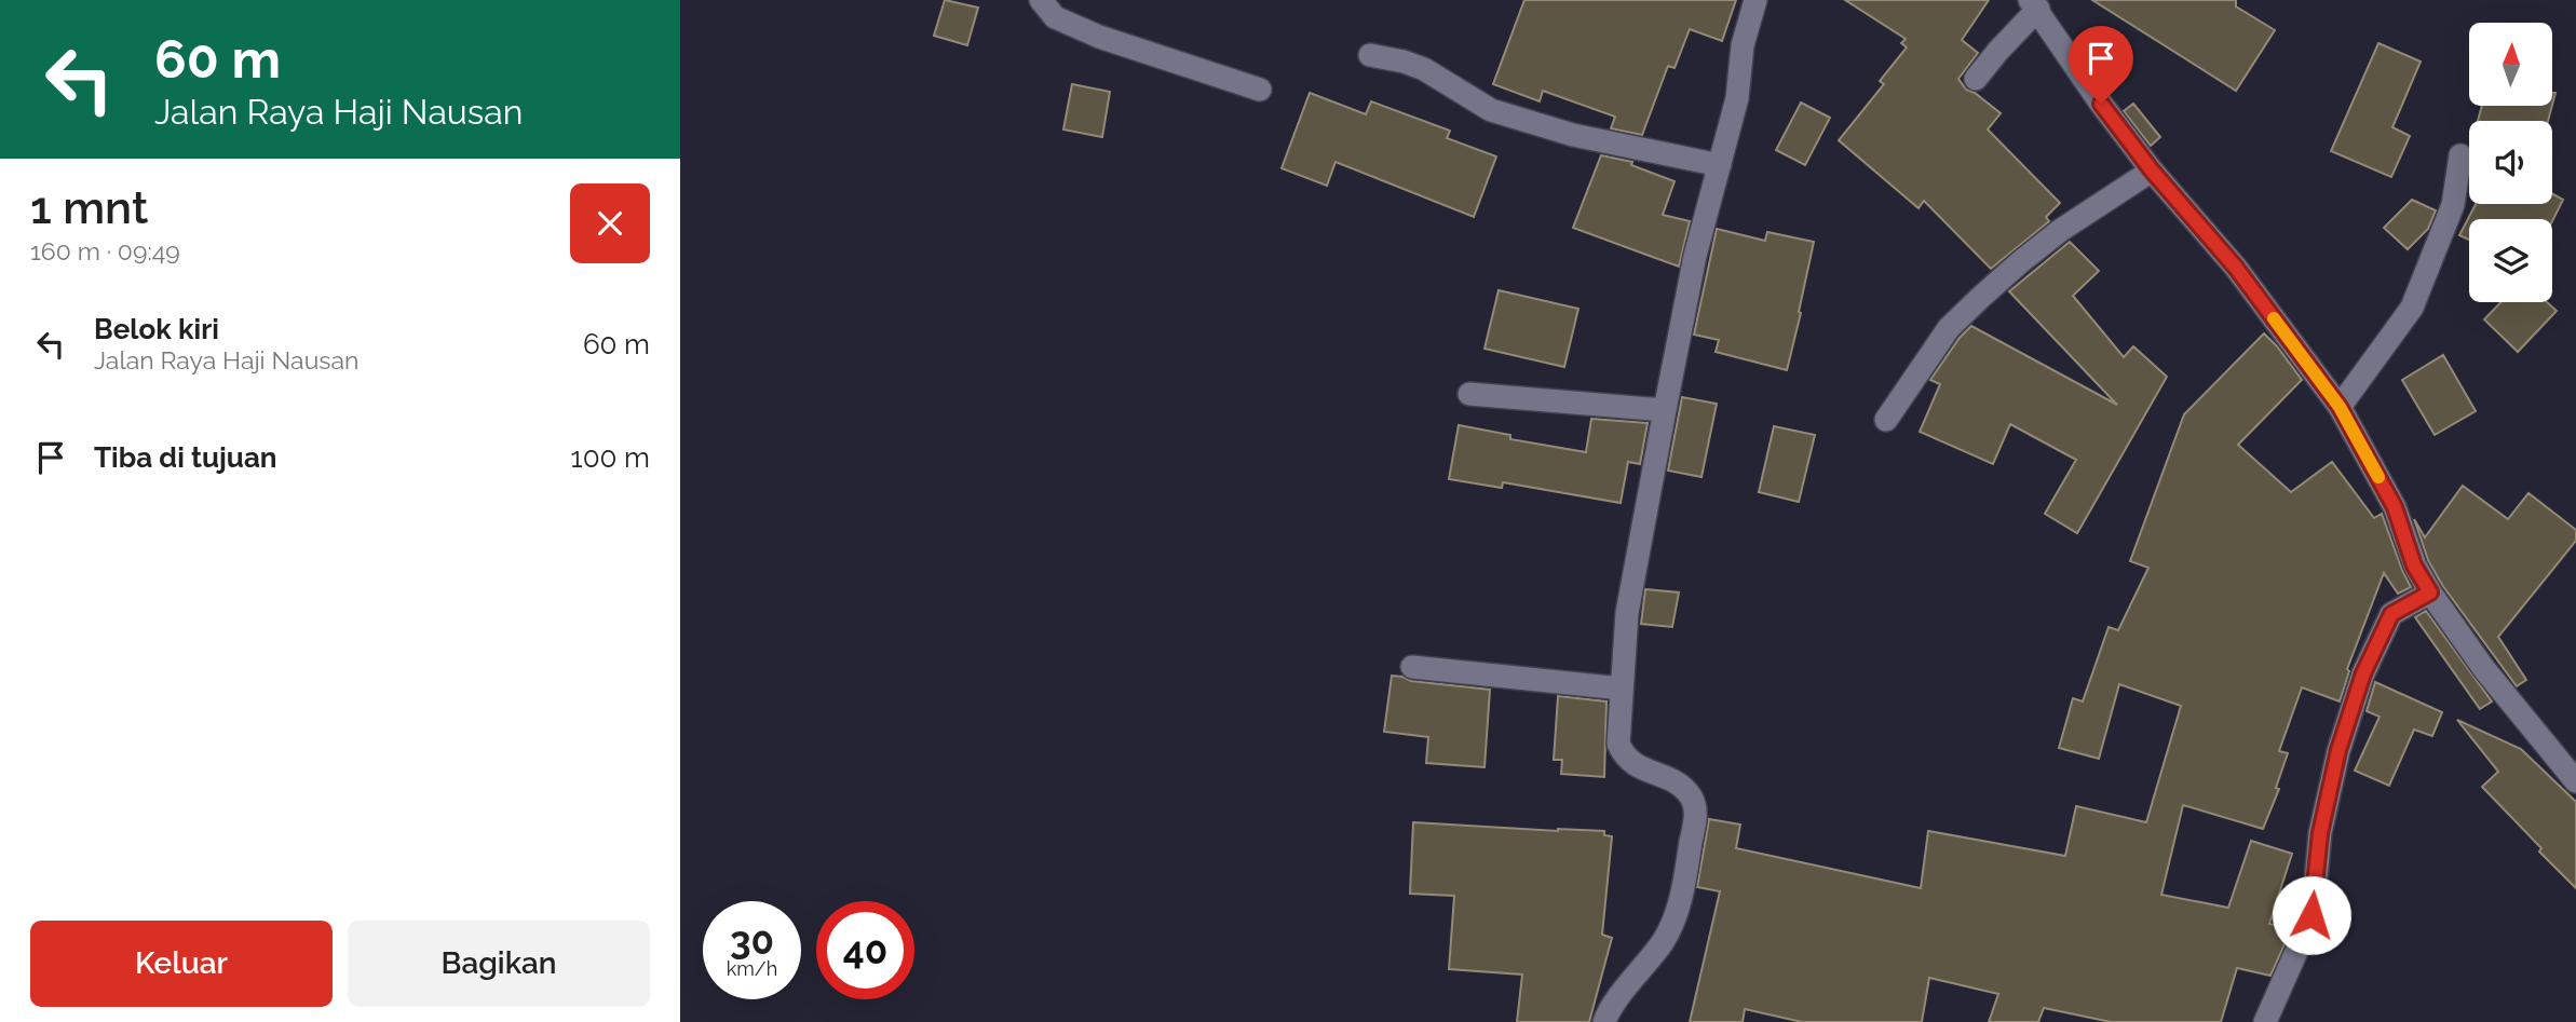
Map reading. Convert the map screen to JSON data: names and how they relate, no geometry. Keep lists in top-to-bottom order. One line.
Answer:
{"north":"top","page":{"turn":["60 m","Jalan Raya Haji Nausan"],"heading":["1 mnt","160 m · 09:49"],"list":[{"name":"Belok kiri","note":"Jalan Raya Haji Nausan","value":"60 m"},{"name":"Tiba di tujuan","value":"100 m"}],"speed":"30 km/h","limit":"40","buttons":["Keluar","Bagikan"]}}
